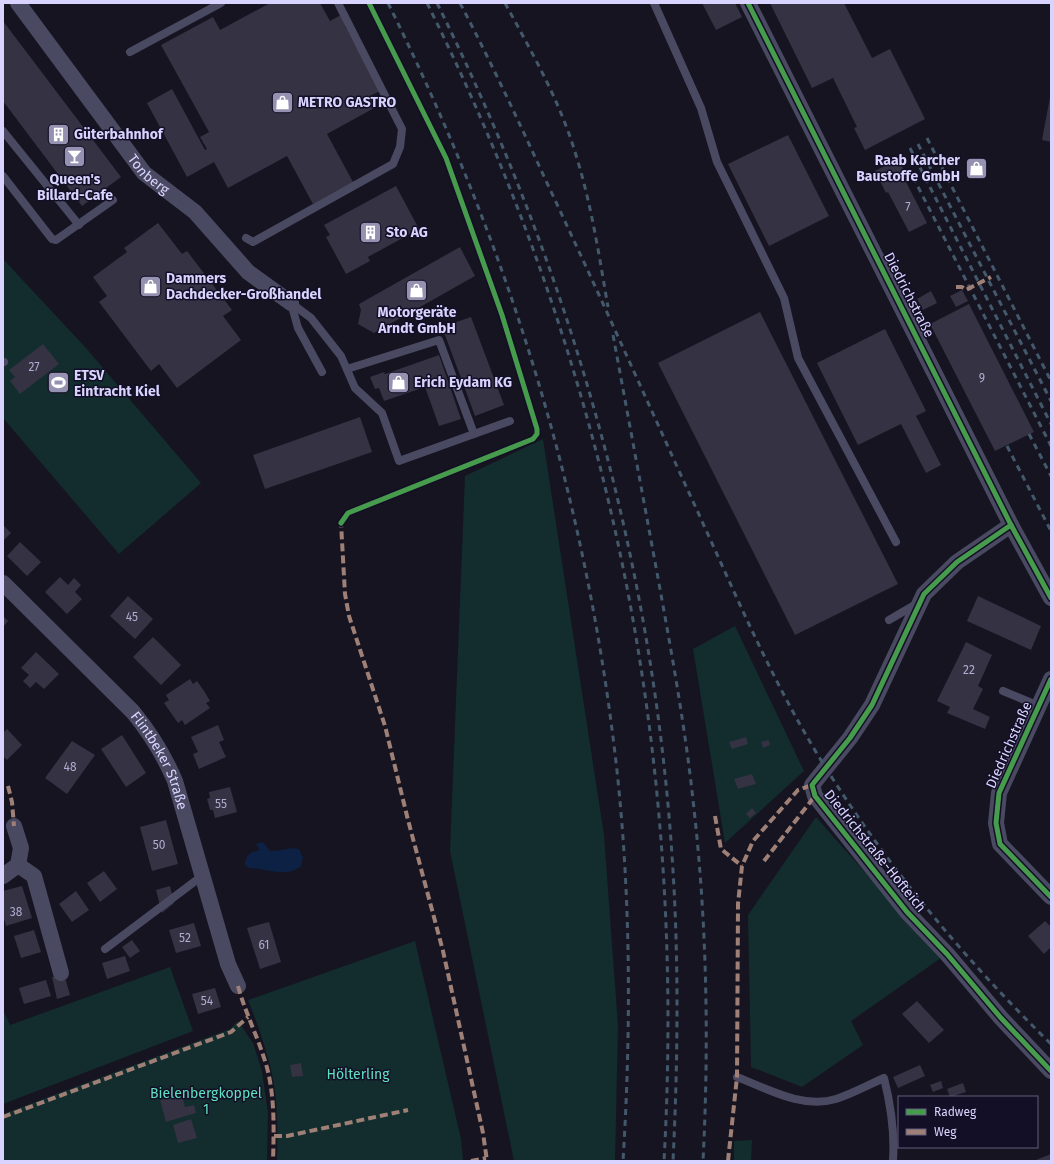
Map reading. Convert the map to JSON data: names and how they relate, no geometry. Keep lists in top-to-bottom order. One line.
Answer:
{"streets":{"street":["Tonberg","Diedrichstraße","Flintbeker Straße","Diedrichstraße-Hofteich"]},"crossings":[["Diedrichstraße","Diedrichstraße-Hofteich"]],"parks":["Hölterling","Bielenbergkoppel 1"],"places":{"shop":["METRO GASTRO","Raab Karcher Baustoffe GmbH","Dammers Dachdecker-Großhandel","Motorgeräte Arndt GmbH","Erich Eydam KG"],"building":["Güterbahnhof","Sto AG"],"bar":["Queen's Billard-Cafe"],"sports":["ETSV Eintracht Kiel"]},"house_numbers":["7","27","9","45","22","48","55","50","38","52","61","54"],"legend":["Radweg","Weg"]}
